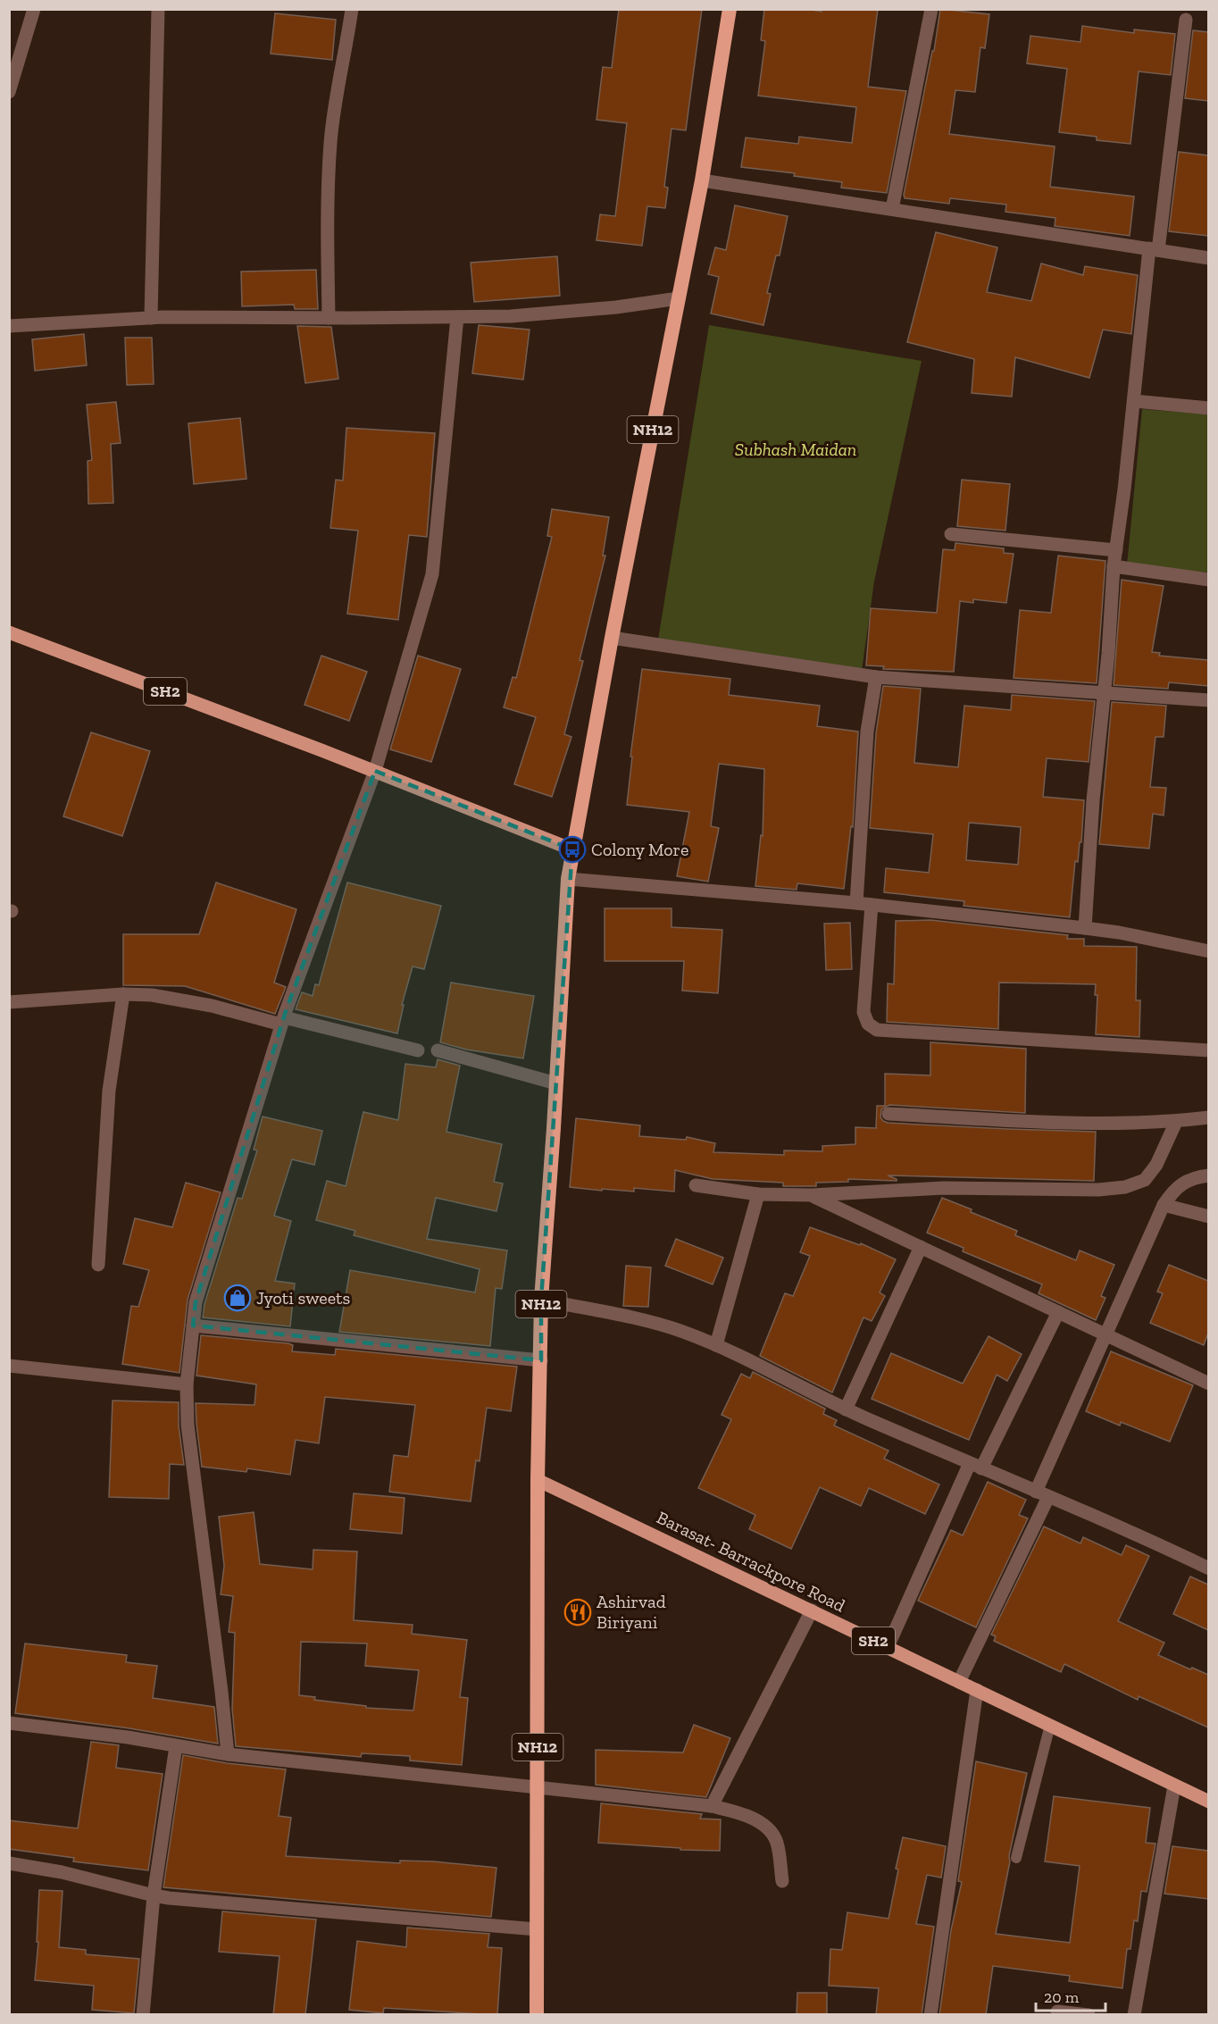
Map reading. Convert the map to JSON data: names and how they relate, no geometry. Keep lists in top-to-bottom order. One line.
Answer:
{"streets":{"highway":["NH12"],"main road":["SH2","Barasat- Barrackpore Road"]},"crossings":[["NH12","SH2"],["NH12","Barasat- Barrackpore Road"]],"parks":["Subhash Maidan"],"places":{"bus stop":["Colony More"],"shop":["Jyoti sweets"],"restaurant":["Ashirvad Biriyani"]},"scale_bar":"20 m"}
